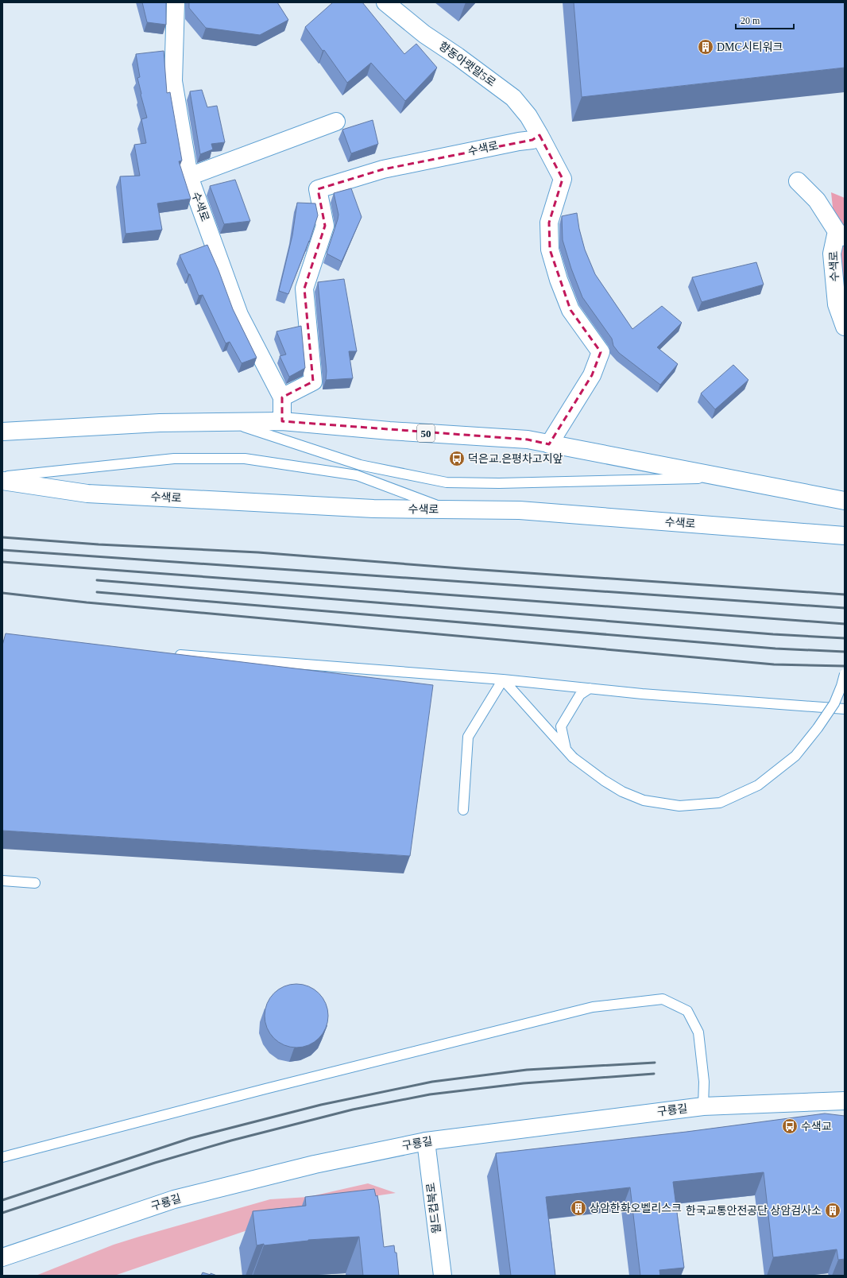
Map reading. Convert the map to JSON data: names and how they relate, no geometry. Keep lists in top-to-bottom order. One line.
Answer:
{"streets":{"main road":["향동아랫말5로","수색로","50","구룡길","월드컵북로"]},"crossings":[["향동아랫말5로","수색로"],["수색로","50"],["구룡길","월드컵북로"]],"places":{"building":["DMC시티워크","상암한화오벨리스크","한국교통안전공단 상암검사소"],"bus stop":["덕은교.은평차고지앞","수색교"]},"scale_bar":"20 m"}
